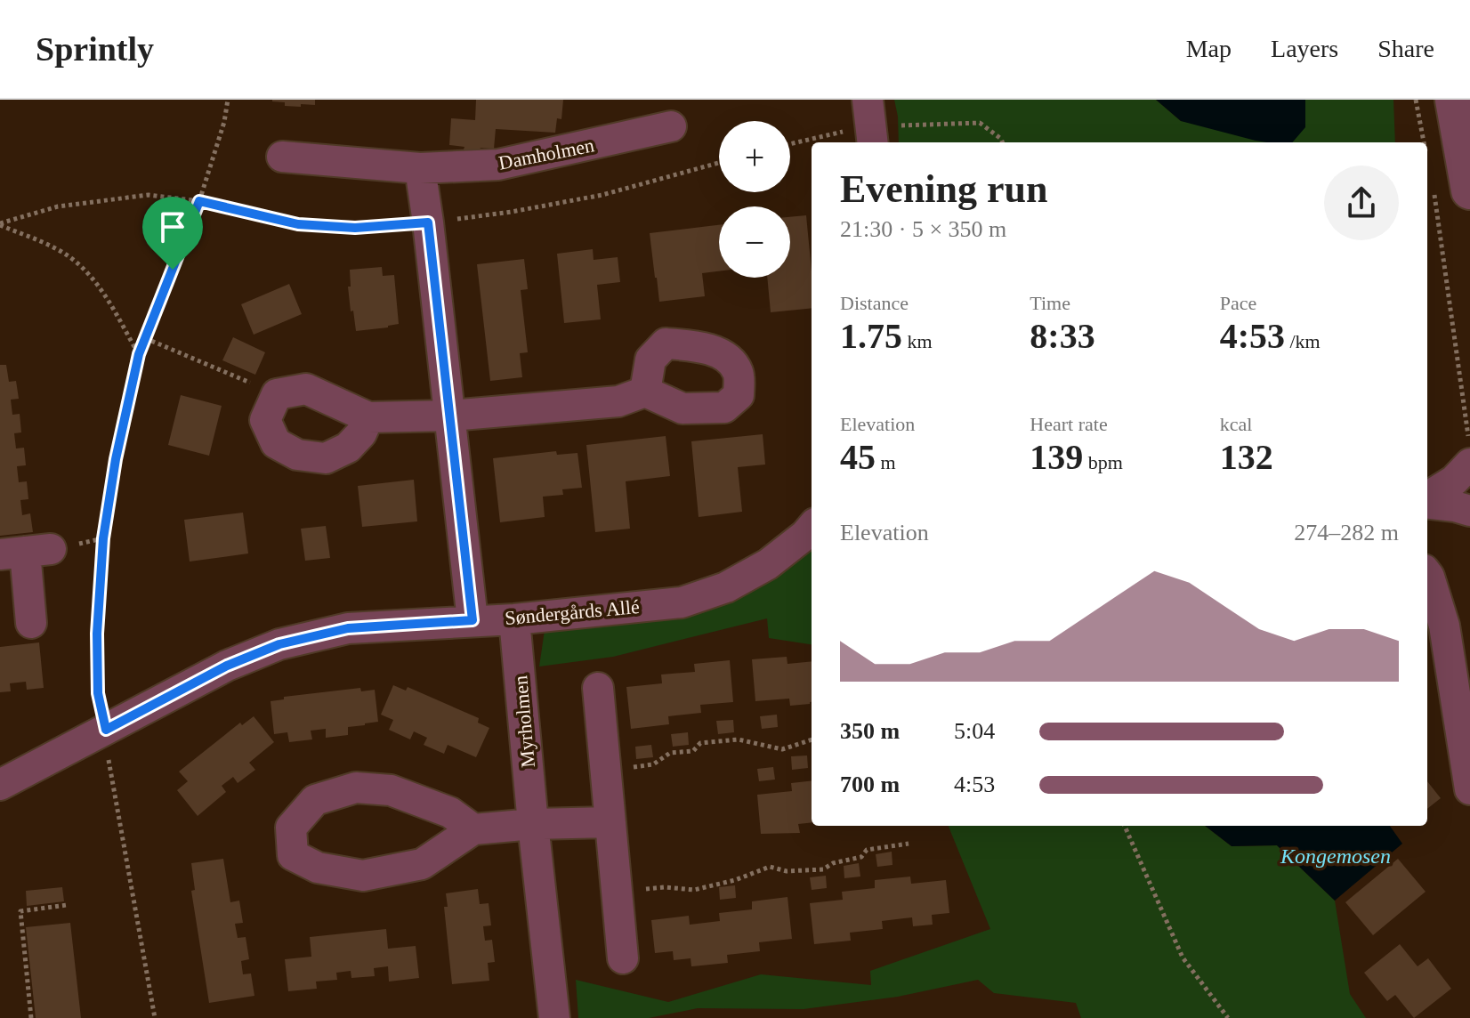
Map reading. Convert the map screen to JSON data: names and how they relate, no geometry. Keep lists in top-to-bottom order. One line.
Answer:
{"streets":{"street":["Damholmen","Søndergårds Allé","Myrholmen"]},"crossings":[["Søndergårds Allé","Myrholmen"]],"water":["Kongemosen"],"page":{"header":"Sprintly","nav":["Map","Layers","Share"],"map_buttons":["+","−"],"heading":["Evening run","21:30 · 5 × 350 m"],"stats":[["Distance","1.75 km"],["Time","8:33"],["Pace","4:53 /km"],["Elevation","45 m"],["Heart rate","139 bpm"],["kcal","132"]],"chart":["Elevation","274–282 m"],"list":[{"name":"350 m","note":"5:04"},{"name":"700 m","note":"4:53"}]}}
